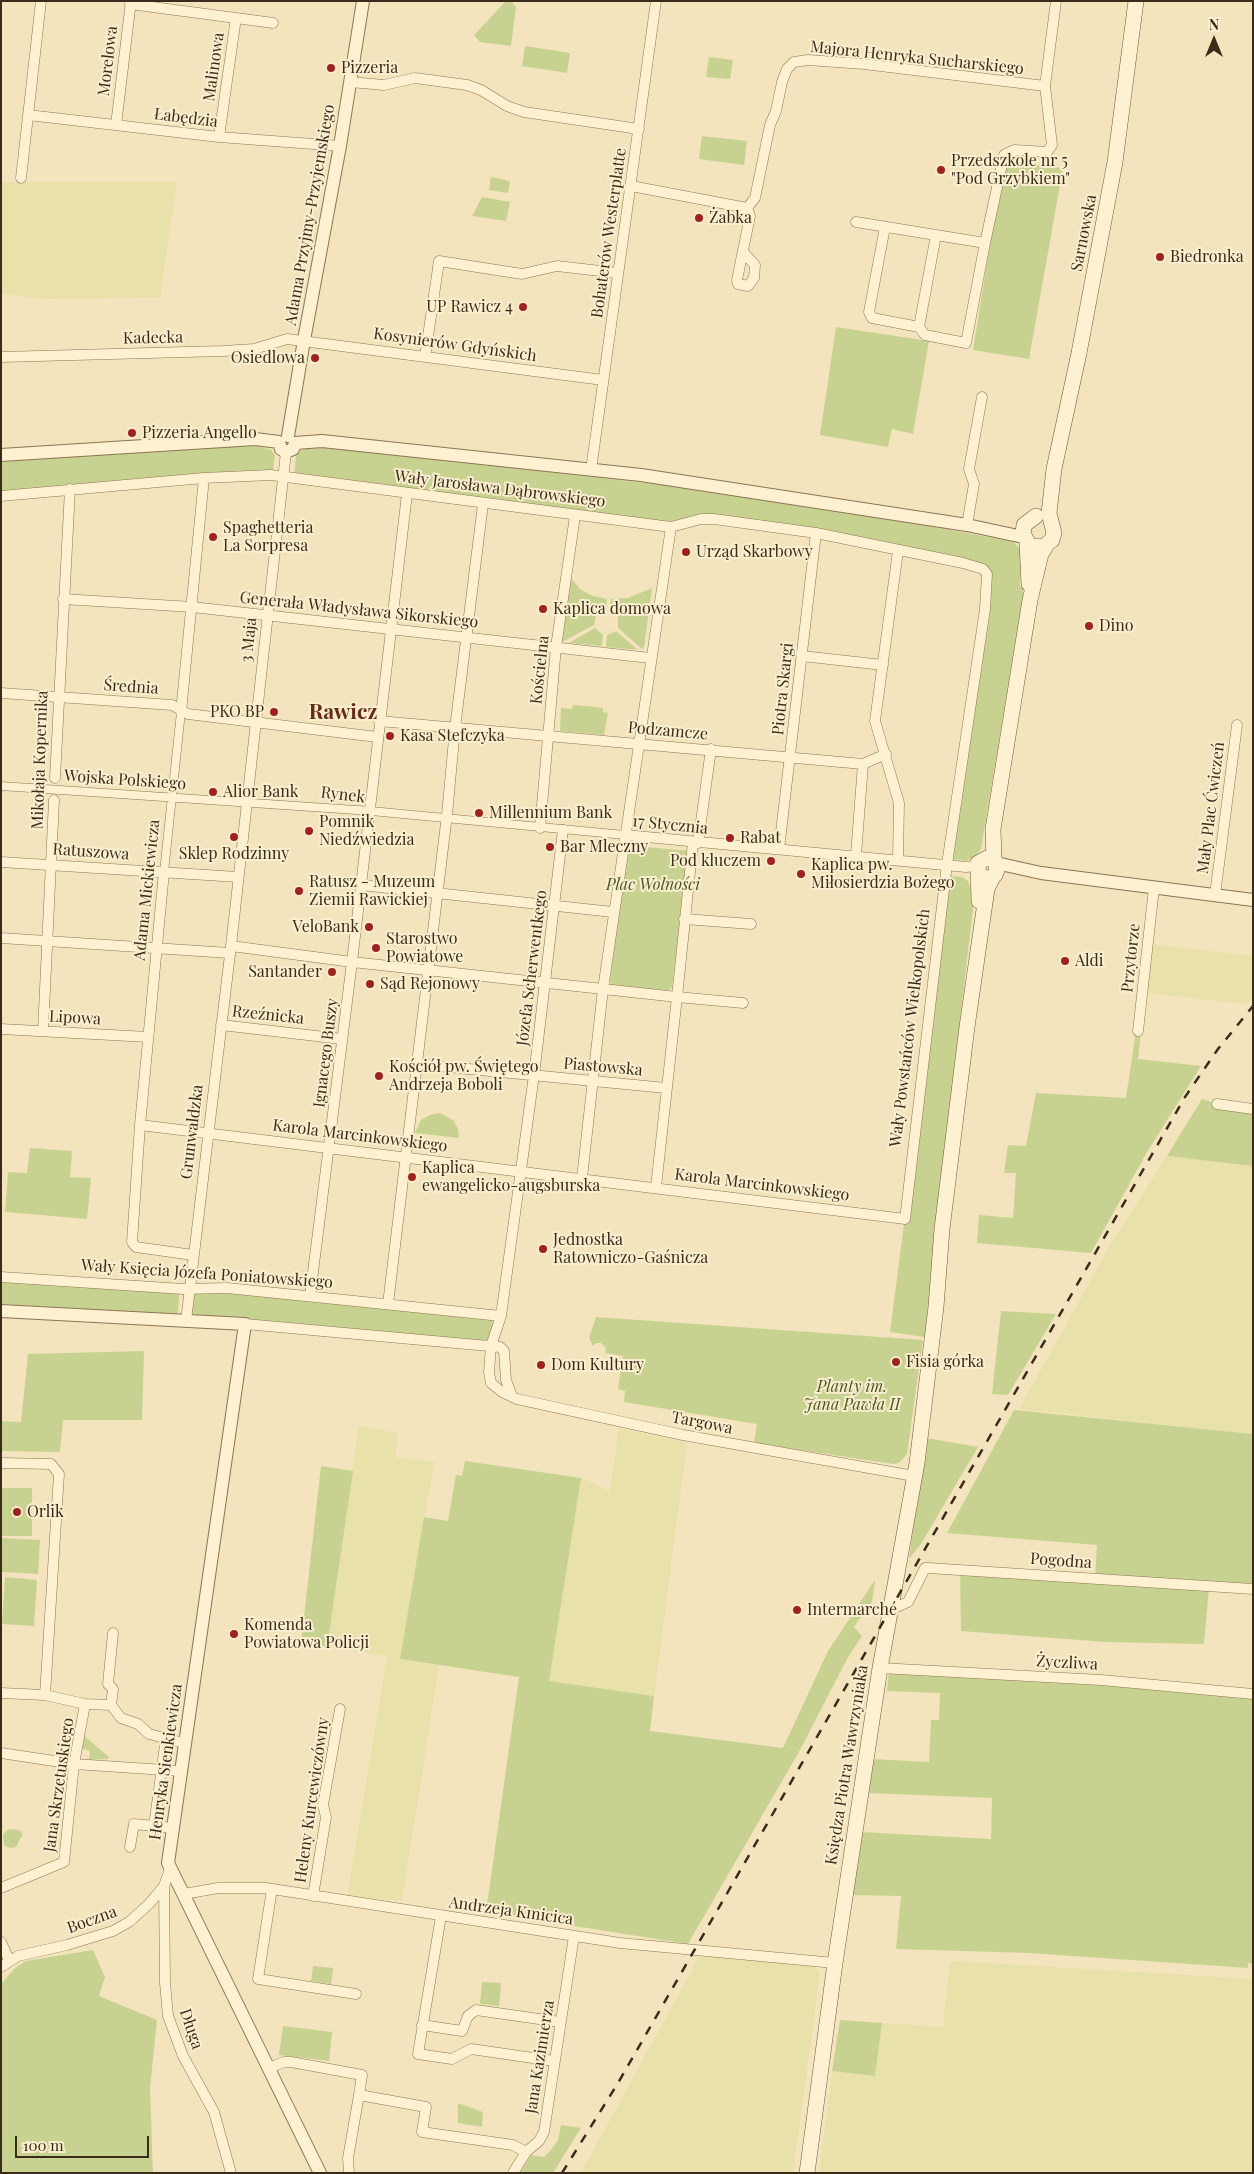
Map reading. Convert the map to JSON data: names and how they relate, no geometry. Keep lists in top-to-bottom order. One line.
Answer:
{"streets":{"main road":["Sarnowska","Księdza Piotra Wawrzyniaka"],"street":["Majora Henryka Sucharskiego","Morelowa","Malinowa","Łabędzia","Adama Przyjmy-Przyjemskiego","Bohaterów Westerplatte","Kadecka","Kosynierów Gdyńskich","Wały Jarosława Dąbrowskiego","Generała Władysława Sikorskiego","3 Maja","Kościelna","Średnia","Piotra Skargi","Podzamcze","Mikołaja Kopernika","Wojska Polskiego","Rynek","Mały Plac Ćwiczeń","17 Stycznia","Ratuszowa","Adama Mickiewicza","Przytorze","Józefa Scherwentkego","Rzeźnicka","Lipowa","Wały Powstańców Wielkopolskich","Ignacego Buszy","Piastowska","Grunwaldzka","Karola Marcinkowskiego","Wały Księcia Józefa Poniatowskiego","Targowa","Pogodna","Życzliwa","Henryka Sienkiewicza","Jana Skrzetuskiego","Heleny Kurcewiczówny","Andrzeja Kmicica","Boczna","Długa","Jana Kazimierza"]},"crossings":[["Morelowa","Malinowa"],["Morelowa","Łabędzia"],["Malinowa","Łabędzia"],["Łabędzia","Adama Przyjmy-Przyjemskiego"],["Adama Przyjmy-Przyjemskiego","Kadecka"],["Adama Przyjmy-Przyjemskiego","Kosynierów Gdyńskich"],["Adama Przyjmy-Przyjemskiego","Wały Jarosława Dąbrowskiego"],["Adama Przyjmy-Przyjemskiego","3 Maja"],["Bohaterów Westerplatte","Kosynierów Gdyńskich"],["Bohaterów Westerplatte","Wały Jarosława Dąbrowskiego"],["Sarnowska","Wały Jarosława Dąbrowskiego"],["Kadecka","Kosynierów Gdyńskich"],["Wały Jarosława Dąbrowskiego","3 Maja"],["Wały Jarosława Dąbrowskiego","Kościelna"],["Wały Jarosława Dąbrowskiego","Piotra Skargi"],["Wały Jarosława Dąbrowskiego","Mikołaja Kopernika"],["Wały Jarosława Dąbrowskiego","Adama Mickiewicza"],["Wały Jarosława Dąbrowskiego","Wały Powstańców Wielkopolskich"],["Generała Władysława Sikorskiego","3 Maja"],["Generała Władysława Sikorskiego","Kościelna"],["Generała Władysława Sikorskiego","Mikołaja Kopernika"],["Generała Władysława Sikorskiego","Adama Mickiewicza"],["3 Maja","Średnia"],["3 Maja","Wojska Polskiego"],["3 Maja","Rynek"],["Kościelna","Podzamcze"],["Kościelna","17 Stycznia"],["Średnia","Mikołaja Kopernika"],["Średnia","Adama Mickiewicza"],["Piotra Skargi","Podzamcze"],["Piotra Skargi","17 Stycznia"],["Mikołaja Kopernika","Wojska Polskiego"],["Mikołaja Kopernika","Ratuszowa"],["Mikołaja Kopernika","Lipowa"],["Wojska Polskiego","Rynek"],["Wojska Polskiego","Adama Mickiewicza"],["Rynek","17 Stycznia"],["Rynek","Ignacego Buszy"],["17 Stycznia","Józefa Scherwentkego"],["17 Stycznia","Wały Powstańców Wielkopolskich"],["Ratuszowa","Adama Mickiewicza"],["Adama Mickiewicza","Lipowa"],["Adama Mickiewicza","Grunwaldzka"],["Adama Mickiewicza","Karola Marcinkowskiego"],["Józefa Scherwentkego","Piastowska"],["Józefa Scherwentkego","Karola Marcinkowskiego"],["Józefa Scherwentkego","Wały Księcia Józefa Poniatowskiego"],["Józefa Scherwentkego","Targowa"],["Rzeźnicka","Ignacego Buszy"],["Rzeźnicka","Grunwaldzka"],["Wały Powstańców Wielkopolskich","Karola Marcinkowskiego"],["Ignacego Buszy","Karola Marcinkowskiego"],["Ignacego Buszy","Wały Księcia Józefa Poniatowskiego"],["Grunwaldzka","Karola Marcinkowskiego"],["Grunwaldzka","Wały Księcia Józefa Poniatowskiego"],["Targowa","Księdza Piotra Wawrzyniaka"],["Pogodna","Księdza Piotra Wawrzyniaka"],["Życzliwa","Księdza Piotra Wawrzyniaka"],["Henryka Sienkiewicza","Andrzeja Kmicica"],["Henryka Sienkiewicza","Boczna"],["Księdza Piotra Wawrzyniaka","Andrzeja Kmicica"],["Heleny Kurcewiczówny","Andrzeja Kmicica"],["Andrzeja Kmicica","Jana Kazimierza"],["Boczna","Długa"]],"districts":["Rawicz"],"parks":["Plac Wolności","Planty im. Jana Pawła II"],"places":["Pizzeria","Przedszkole nr 5 \"Pod Grzybkiem\"","Żabka","Biedronka","UP Rawicz 4","Osiedlowa","Pizzeria Angello","Spaghetteria La Sorpresa","Urząd Skarbowy","Kaplica domowa","Dino","PKO BP","Kasa Stefczyka","Alior Bank","Millennium Bank","Pomnik Niedźwiedzia","Sklep Rodzinny","Rabat","Bar Mleczny","Pod kluczem","Kaplica pw. Miłosierdzia Bożego","Ratusz - Muzeum Ziemii Rawickiej","VeloBank","Starostwo Powiatowe","Aldi","Santander","Sąd Rejonowy","Kościół pw. Świętego Andrzeja Boboli","Kaplica ewangelicko-augsburska","Jednostka Ratowniczo-Gaśnicza","Fisia górka","Dom Kultury","Orlik","Intermarché","Komenda Powiatowa Policji"],"scale_bar":"100 m","north":"top"}
